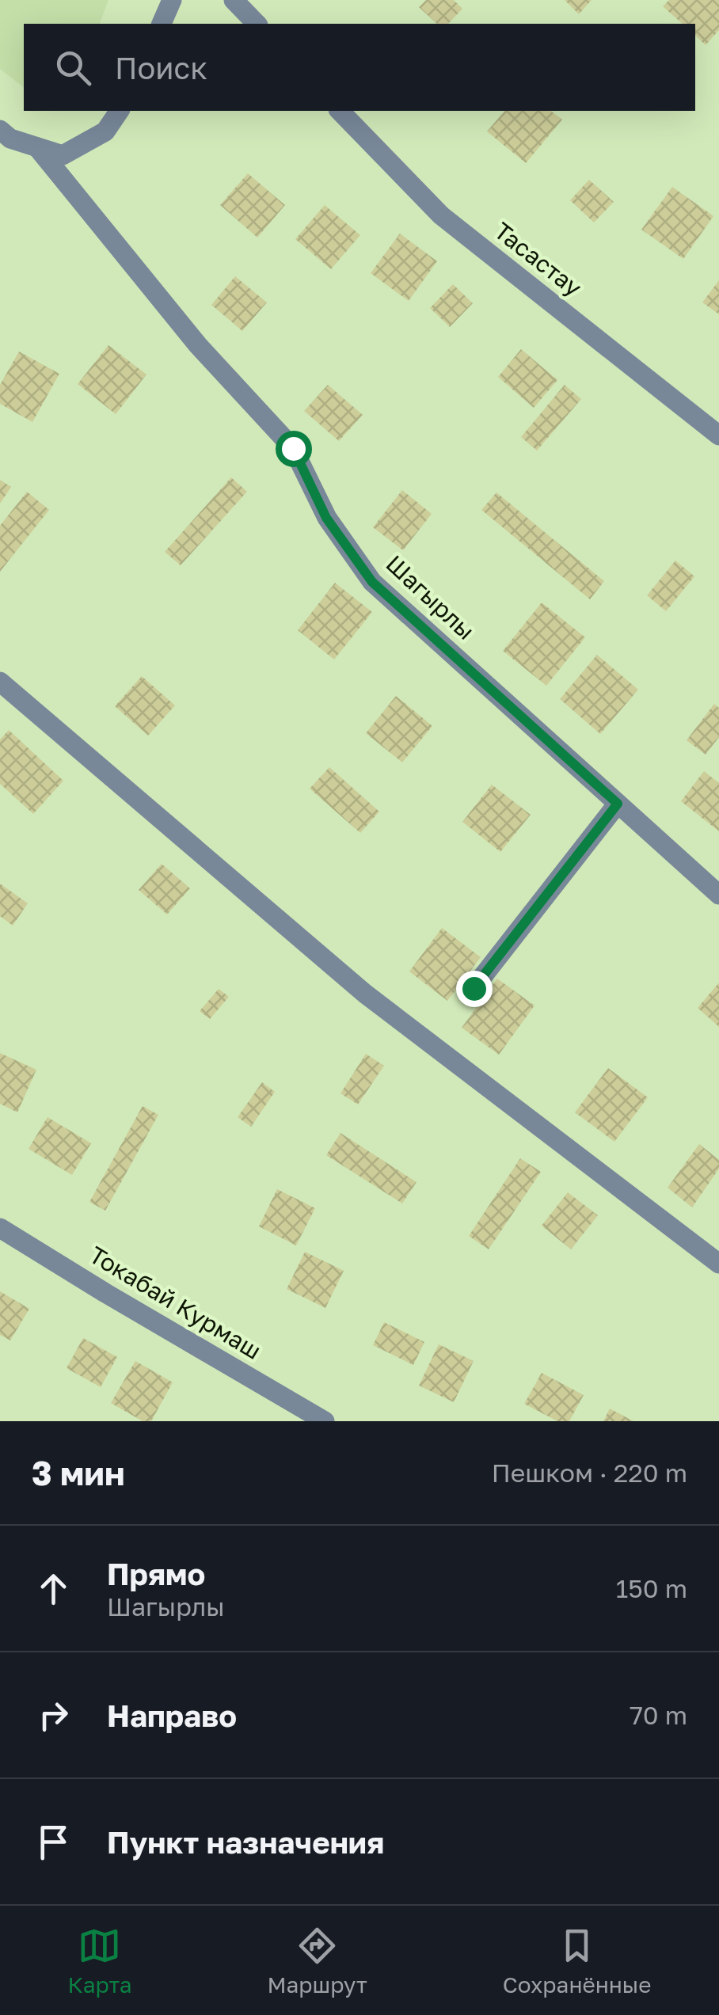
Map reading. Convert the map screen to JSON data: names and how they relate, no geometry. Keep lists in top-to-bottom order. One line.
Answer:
{"streets":{"street":["Тасастау","Шагырлы","Токабай Курмаш"]},"page":{"search":"Поиск","heading":["3 мин","Пешком · 220 m"],"list":[["Прямо","Шагырлы","150 m"],["Направо","70 m"],"Пункт назначения"],"nav":["Карта","Маршрут","Сохранённые"]}}
